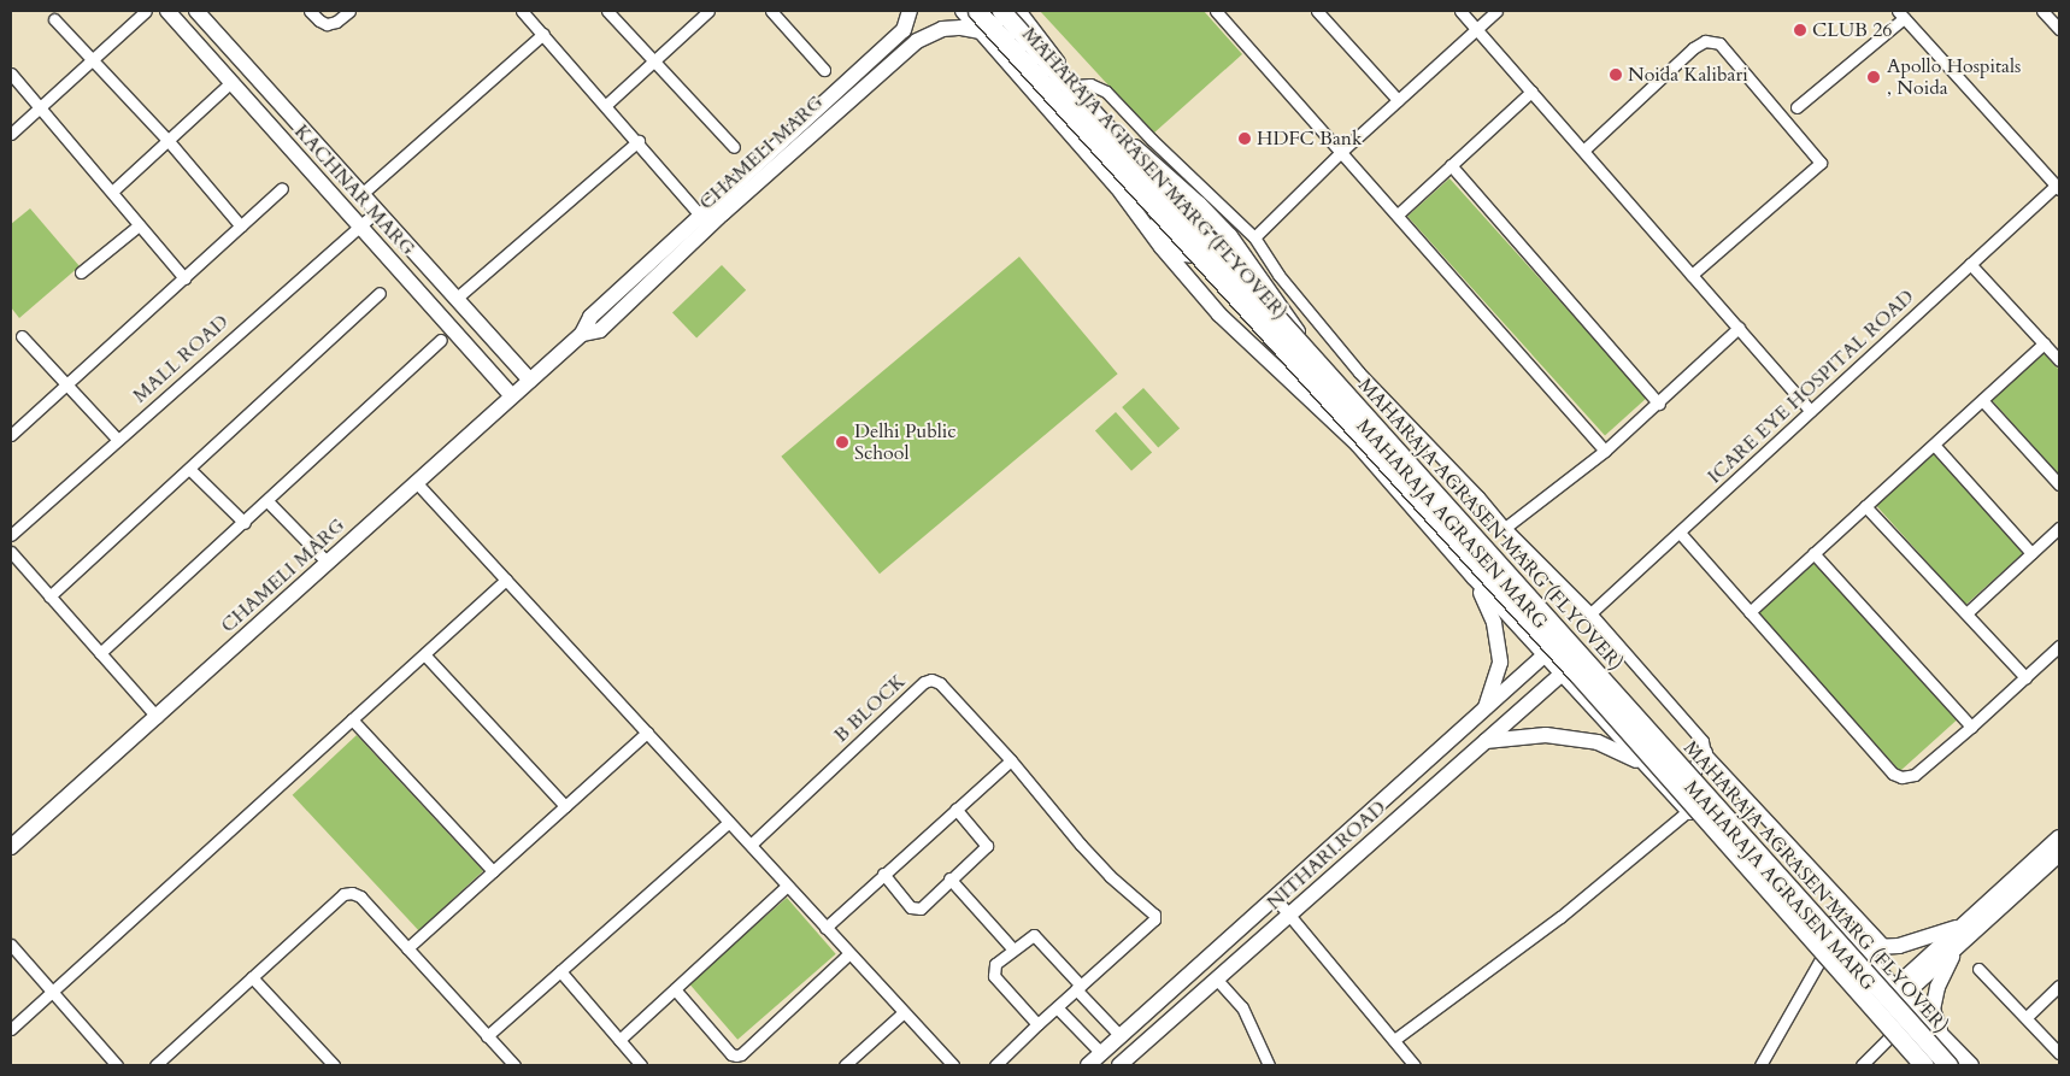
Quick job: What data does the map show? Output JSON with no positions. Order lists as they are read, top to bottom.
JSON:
{
  "streets": {
    "main road": ["MAHARAJA AGRASEN MARG (FLYOVER)"],
    "street": [
      "CHAMELI MARG",
      "KACHNAR MARG",
      "MALL ROAD",
      "ICARE EYE HOSPITAL ROAD",
      "MAHARAJA AGRASEN MARG",
      "B BLOCK",
      "NITHARI ROAD"
    ]
  },
  "crossings": [
    ["CHAMELI MARG", "KACHNAR MARG"],
    ["CHAMELI MARG", "MAHARAJA AGRASEN MARG"],
    ["MAHARAJA AGRASEN MARG (FLYOVER)", "MAHARAJA AGRASEN MARG"],
    ["KACHNAR MARG", "MALL ROAD"],
    ["MAHARAJA AGRASEN MARG", "NITHARI ROAD"]
  ],
  "places": [
    "CLUB 26",
    "Noida Kalibari",
    "Apollo Hospitals , Noida",
    "HDFC Bank",
    "Delhi Public School"
  ]
}
